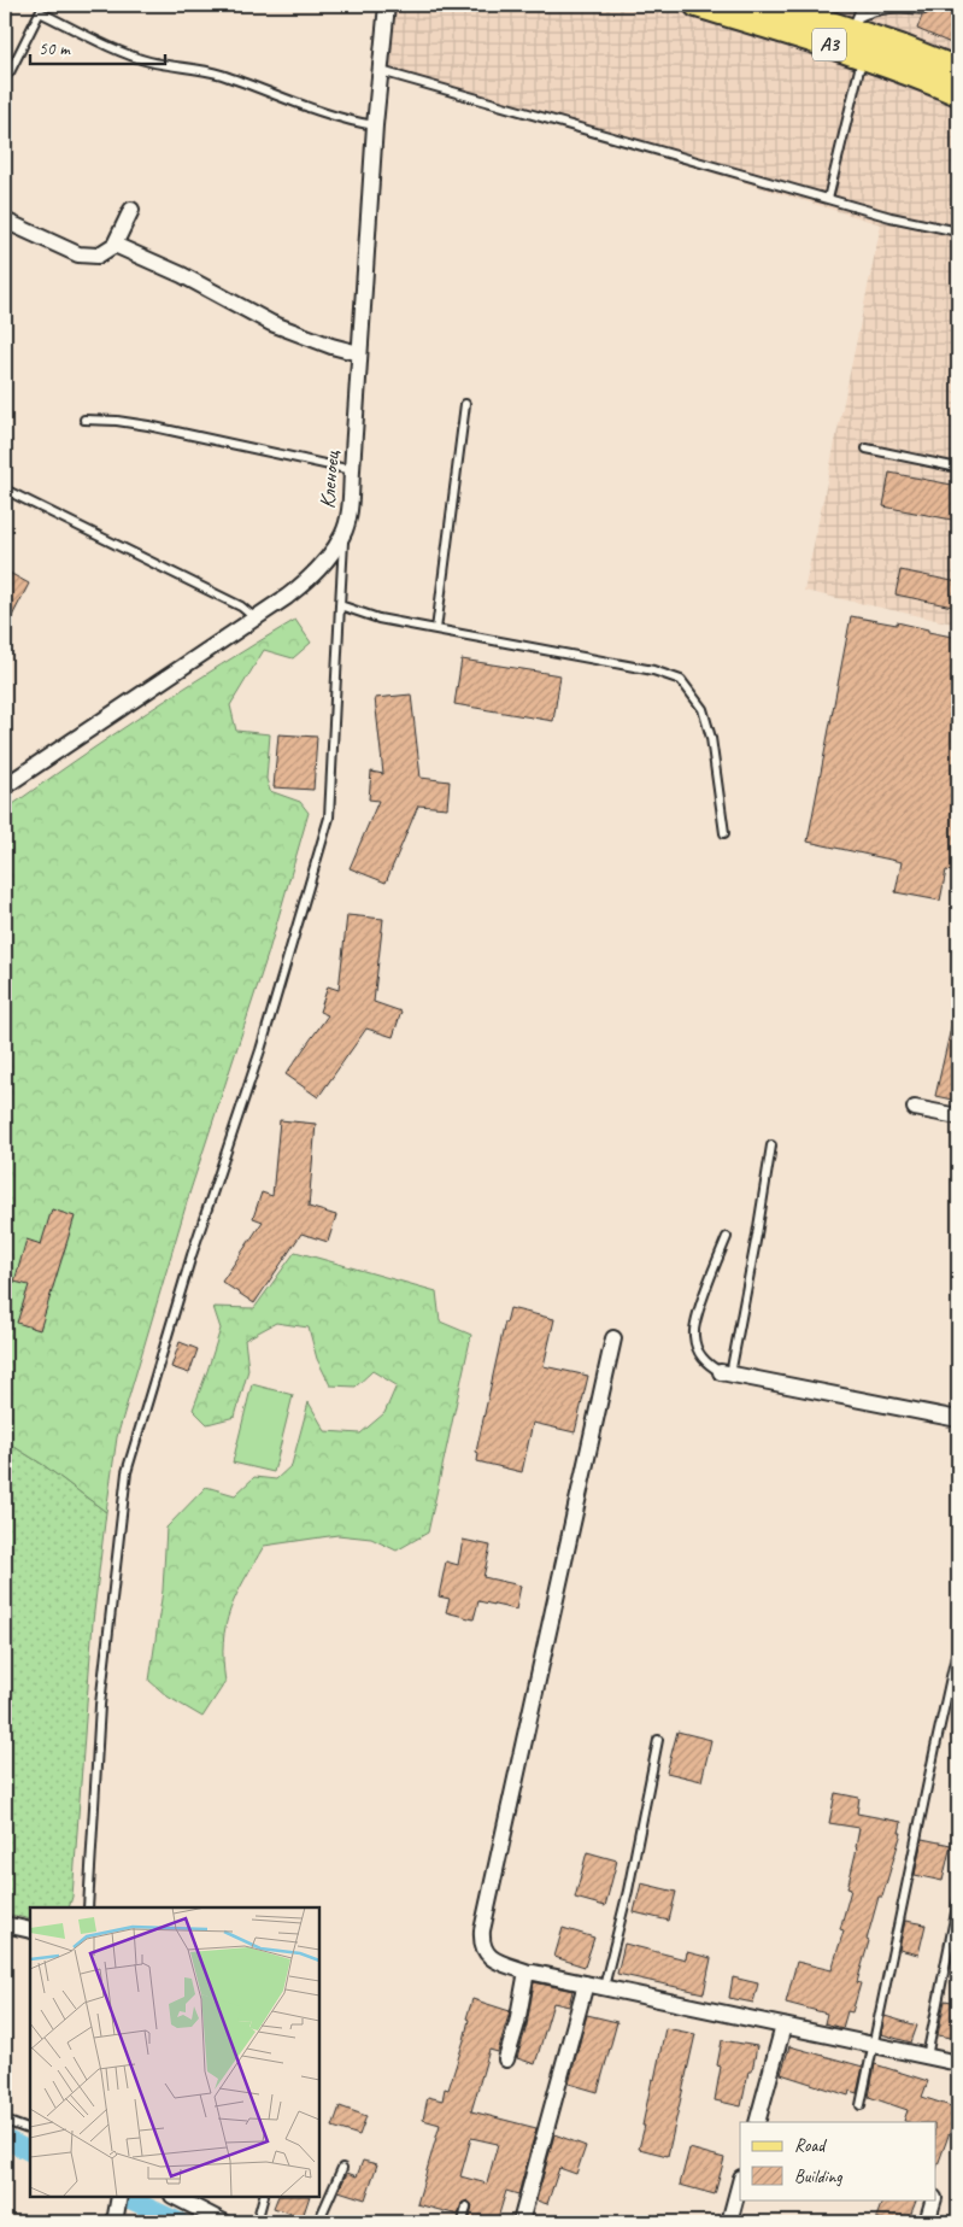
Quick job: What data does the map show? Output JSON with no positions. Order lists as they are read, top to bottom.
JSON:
{
  "streets": {
    "main road": ["A3"],
    "street": ["Кленоец"]
  },
  "legend": ["Road", "Building"],
  "scale_bar": "50 m"
}
